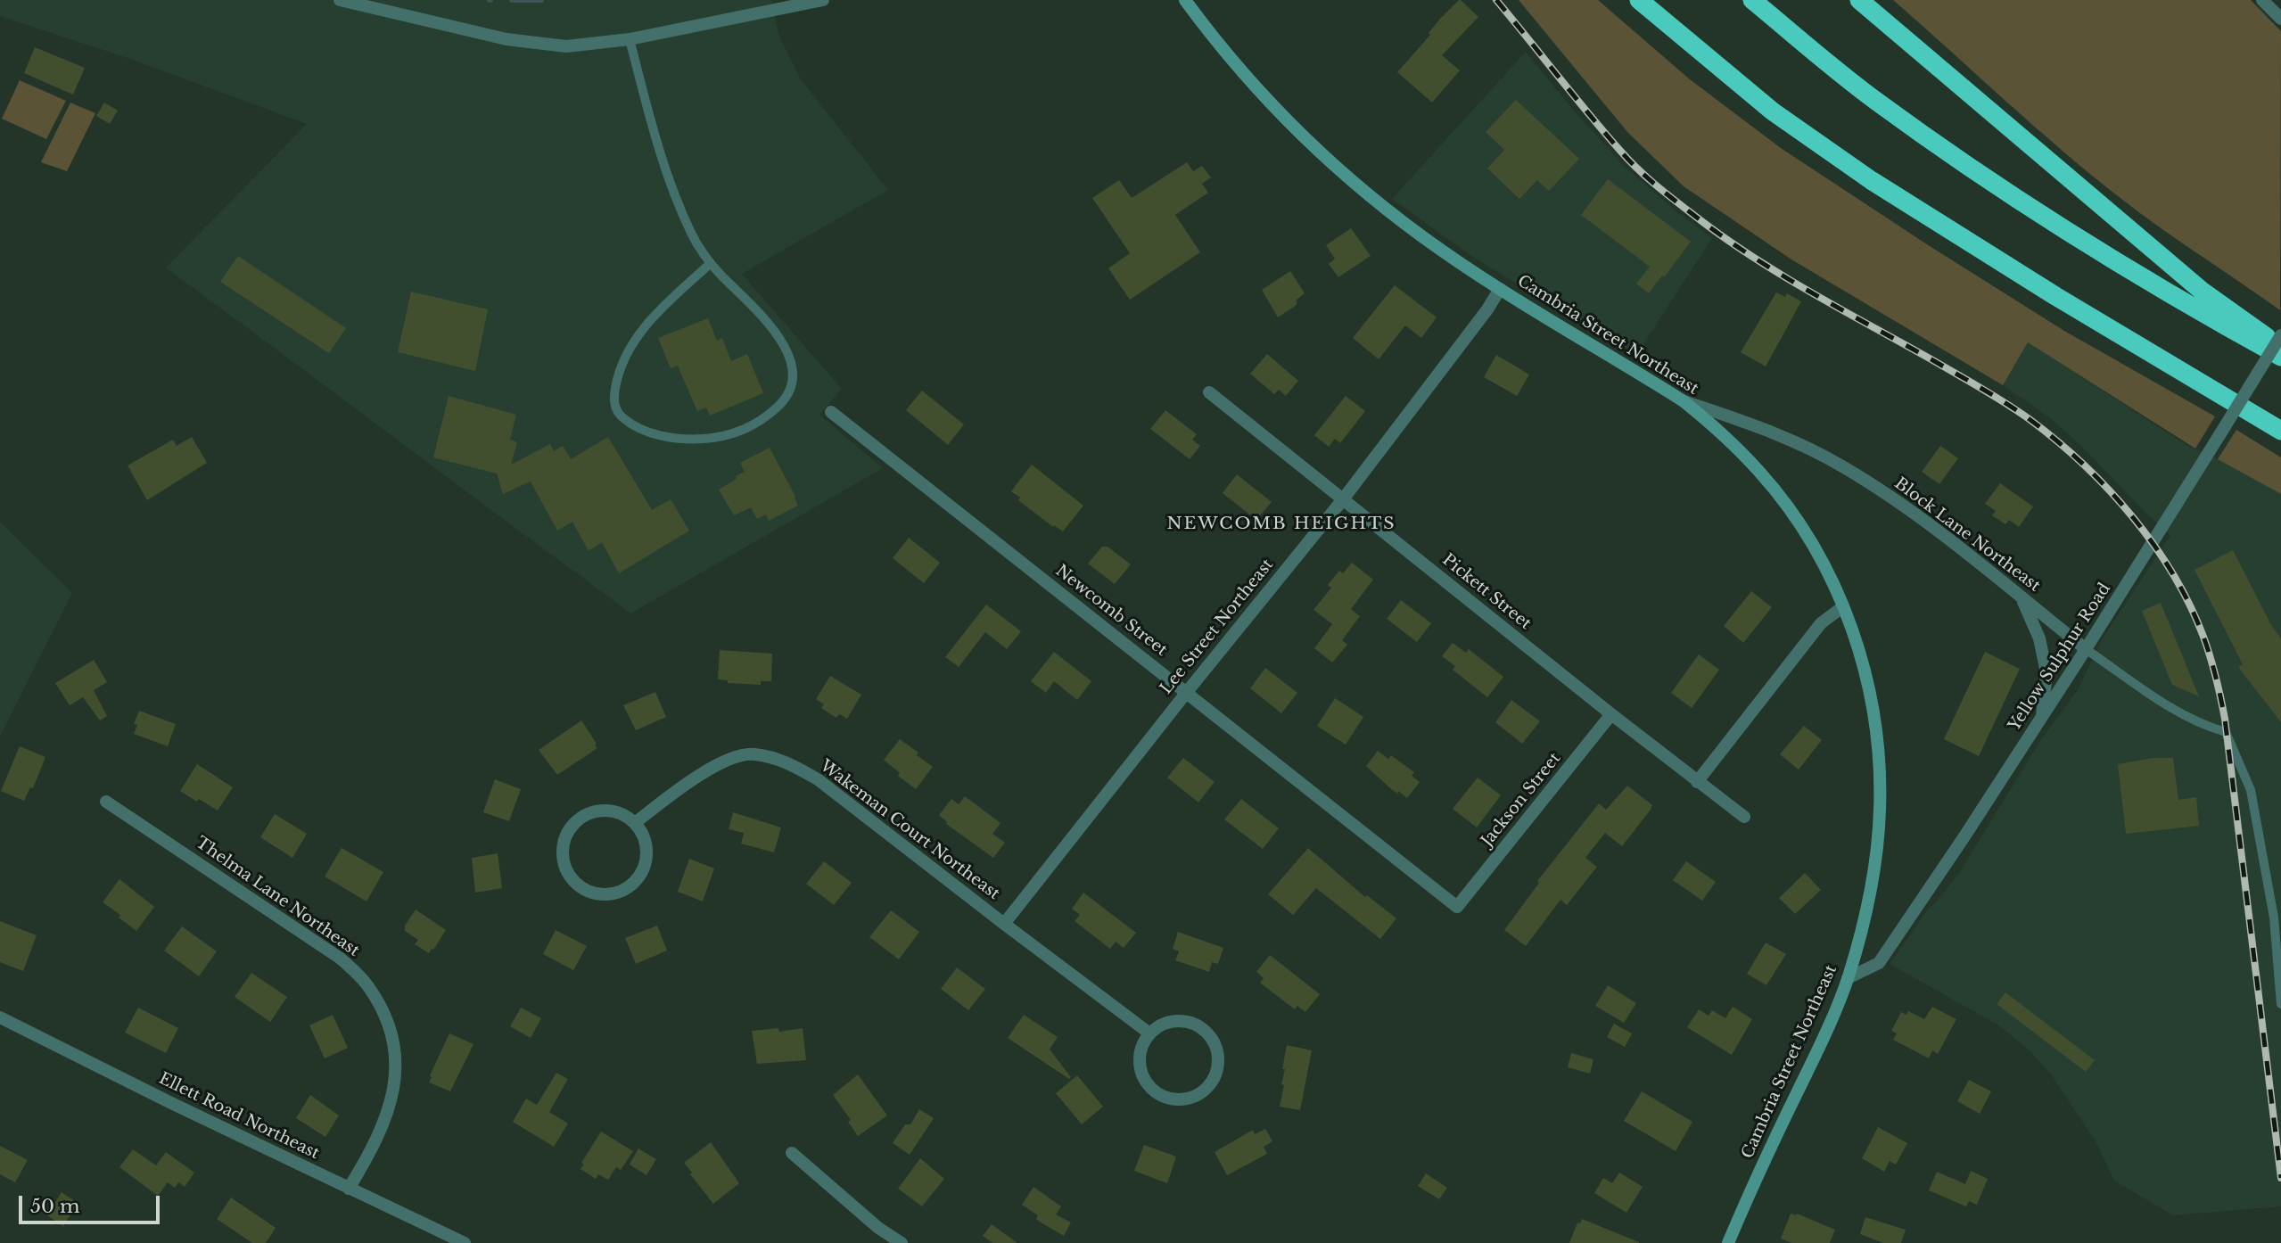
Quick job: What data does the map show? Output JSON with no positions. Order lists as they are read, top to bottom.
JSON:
{
  "streets": {
    "main road": ["Cambria Street Northeast"],
    "street": [
      "Block Lane Northeast",
      "Pickett Street",
      "Newcomb Street",
      "Lee Street Northeast",
      "Yellow Sulphur Road",
      "Jackson Street",
      "Wakeman Court Northeast",
      "Thelma Lane Northeast",
      "Ellett Road Northeast"
    ]
  },
  "crossings": [
    ["Cambria Street Northeast", "Block Lane Northeast"],
    ["Cambria Street Northeast", "Lee Street Northeast"],
    ["Cambria Street Northeast", "Yellow Sulphur Road"],
    ["Block Lane Northeast", "Yellow Sulphur Road"],
    ["Pickett Street", "Lee Street Northeast"],
    ["Pickett Street", "Jackson Street"],
    ["Newcomb Street", "Lee Street Northeast"],
    ["Newcomb Street", "Jackson Street"],
    ["Lee Street Northeast", "Wakeman Court Northeast"],
    ["Thelma Lane Northeast", "Ellett Road Northeast"]
  ],
  "districts": ["NEWCOMB HEIGHTS"],
  "scale_bar": "50 m"
}
